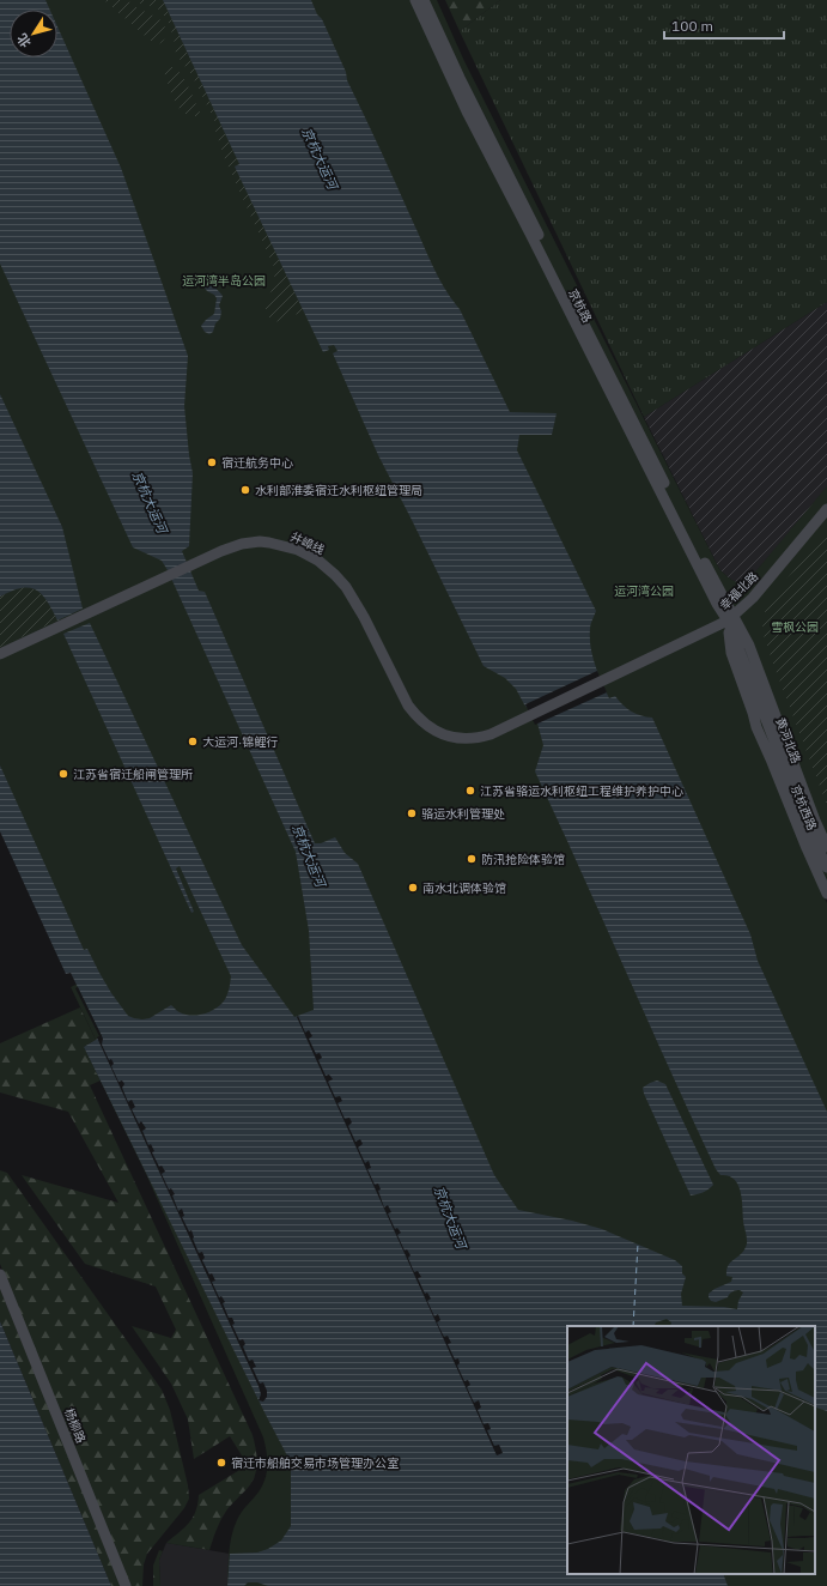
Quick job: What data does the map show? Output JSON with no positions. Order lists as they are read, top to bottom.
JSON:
{
  "streets": {
    "street": [
      "京杭路",
      "井嶂线",
      "幸福北路",
      "黄河北路",
      "京杭西路",
      "杨柳路"
    ]
  },
  "crossings": [
    ["京杭路", "幸福北路"],
    ["京杭路", "黄河北路"],
    ["京杭路", "京杭西路"],
    ["井嶂线", "幸福北路"],
    ["幸福北路", "黄河北路"],
    ["幸福北路", "京杭西路"],
    ["黄河北路", "京杭西路"]
  ],
  "water": ["京杭大运河"],
  "parks": ["运河湾半岛公园", "运河湾公园", "雪枫公园"],
  "places": [
    "宿迁航务中心",
    "水利部淮委宿迁水利枢纽管理局",
    "大运河·锦鲤行",
    "江苏省宿迁船闸管理所",
    "江苏省骆运水利枢纽工程维护养护中心",
    "骆运水利管理处",
    "防汛抢险体验馆",
    "南水北调体验馆",
    "宿迁市船舶交易市场管理办公室"
  ],
  "scale_bar": "100 m",
  "north": "bottom left"
}
